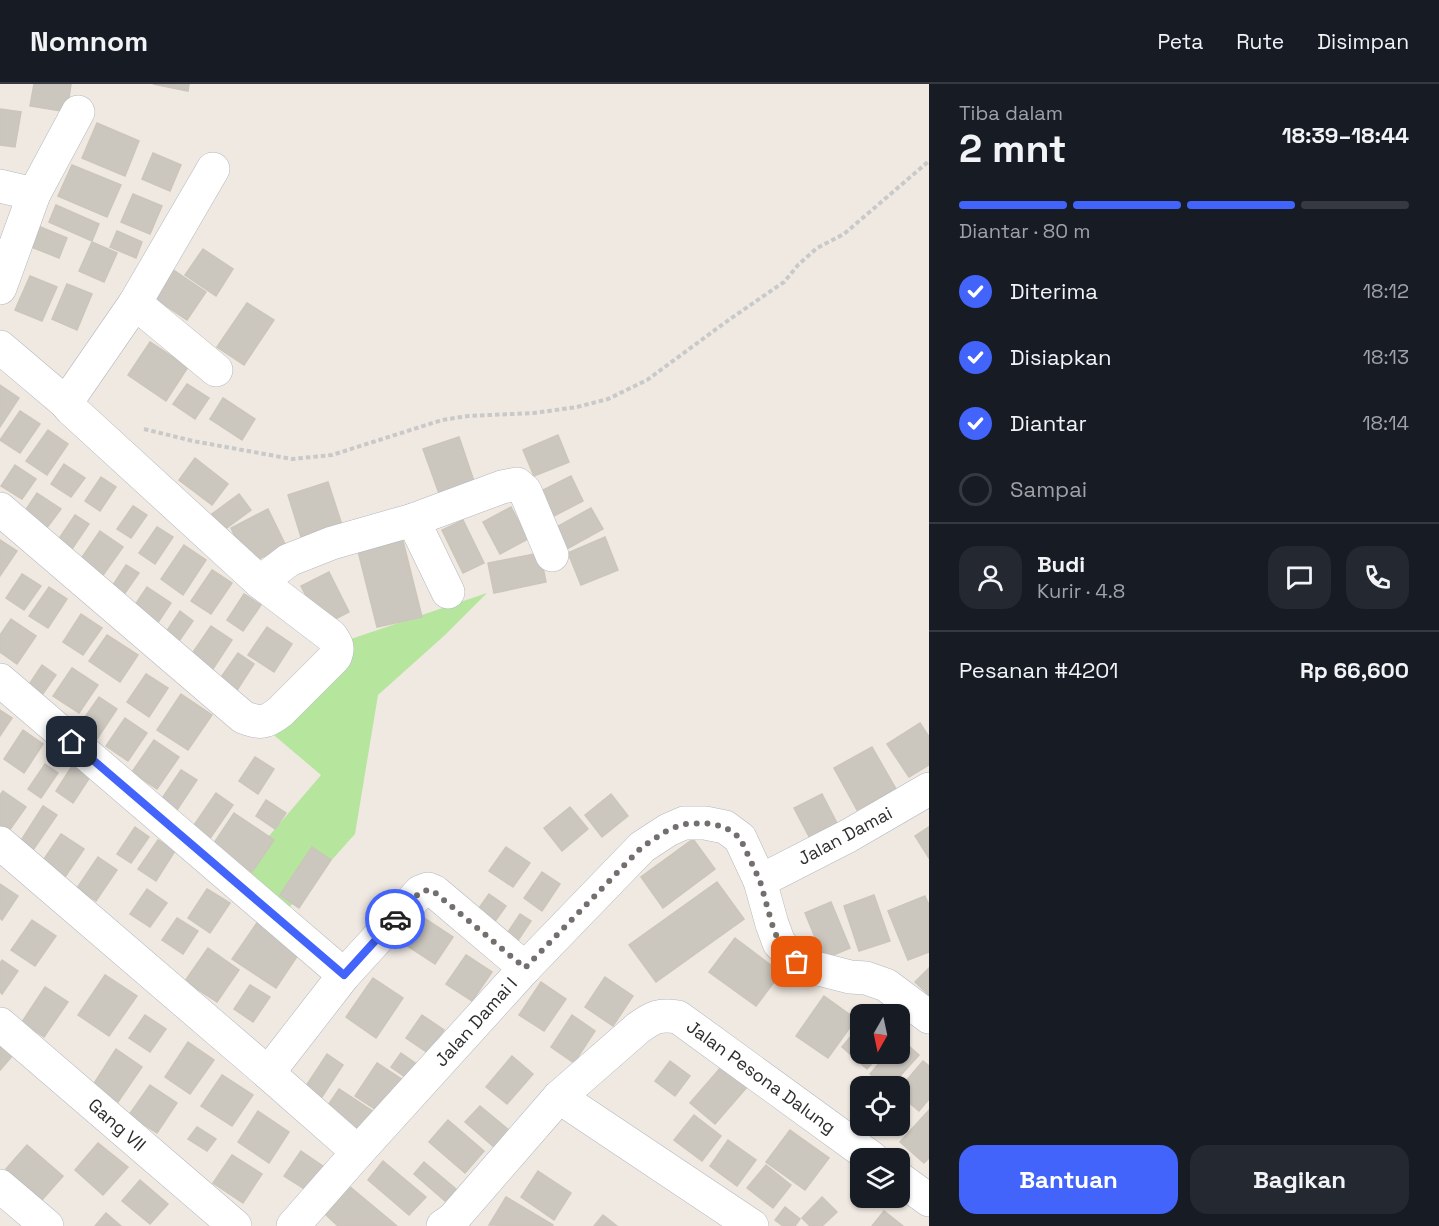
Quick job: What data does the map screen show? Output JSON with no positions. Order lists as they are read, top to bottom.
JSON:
{
  "streets": {
    "street": [
      "Jalan Damai",
      "Jalan Damai I",
      "Jalan Pesona Dalung",
      "Gang VII"
    ]
  },
  "crossings": [
    ["Jalan Damai", "Jalan Damai I"]
  ],
  "north": "bottom",
  "page": {
    "header": "Nomnom",
    "nav": ["Peta", "Rute", "Disimpan"],
    "heading": ["2 mnt", "Tiba dalam", "18:39–18:44"],
    "panel": [
      "Budi",
      "Kurir · 4.8",
      "Pesanan #4201",
      "Rp 66,600"
    ],
    "bar": "Diantar · 80 m",
    "list": [
      ["Diterima", "18:12"],
      ["Disiapkan", "18:13"],
      ["Diantar", "18:14"],
      "Sampai"
    ],
    "buttons": ["Bantuan", "Bagikan"]
  }
}
